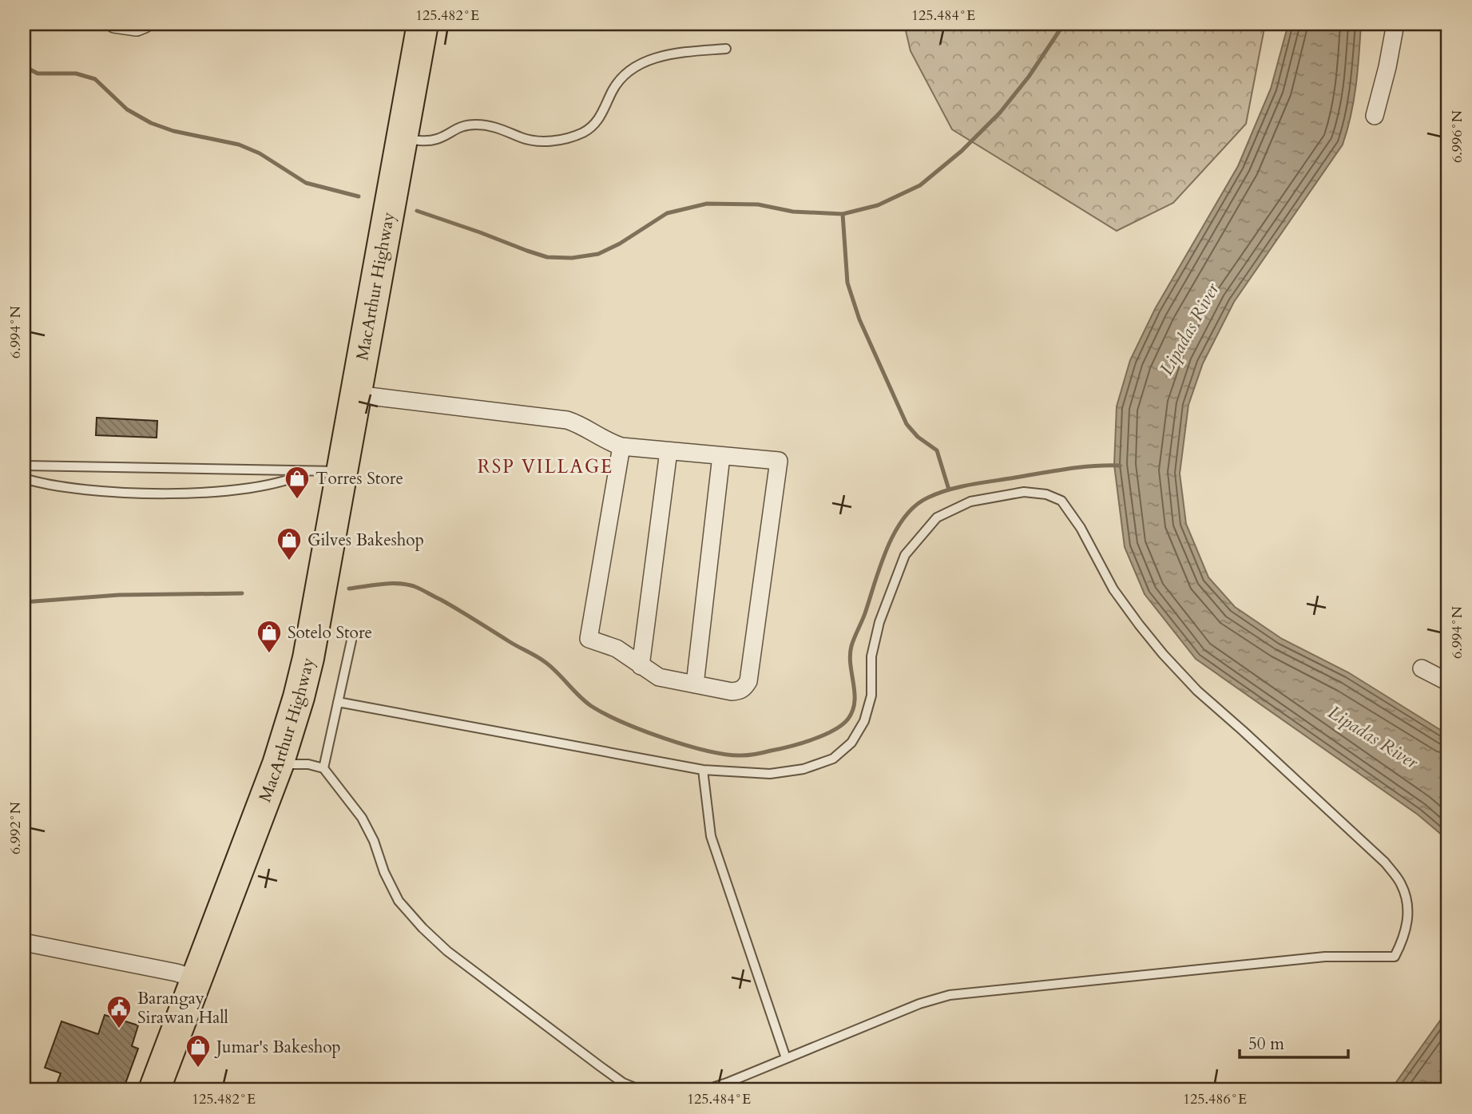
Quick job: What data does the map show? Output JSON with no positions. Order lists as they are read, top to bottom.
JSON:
{
  "streets": {
    "highway": ["MacArthur Highway"]
  },
  "districts": ["RSP VILLAGE"],
  "water": ["Lipadas River"],
  "places": {
    "shop": [
      "Torres Store",
      "Gilves Bakeshop",
      "Sotelo Store",
      "Jumar's Bakeshop"
    ],
    "public building": ["Barangay Sirawan Hall"]
  },
  "scale_bar": "50 m",
  "coordinates": [
    "125.482°E",
    "125.484°E",
    "6.996°N",
    "6.994°N",
    "6.992°N",
    "125.486°E"
  ]
}
